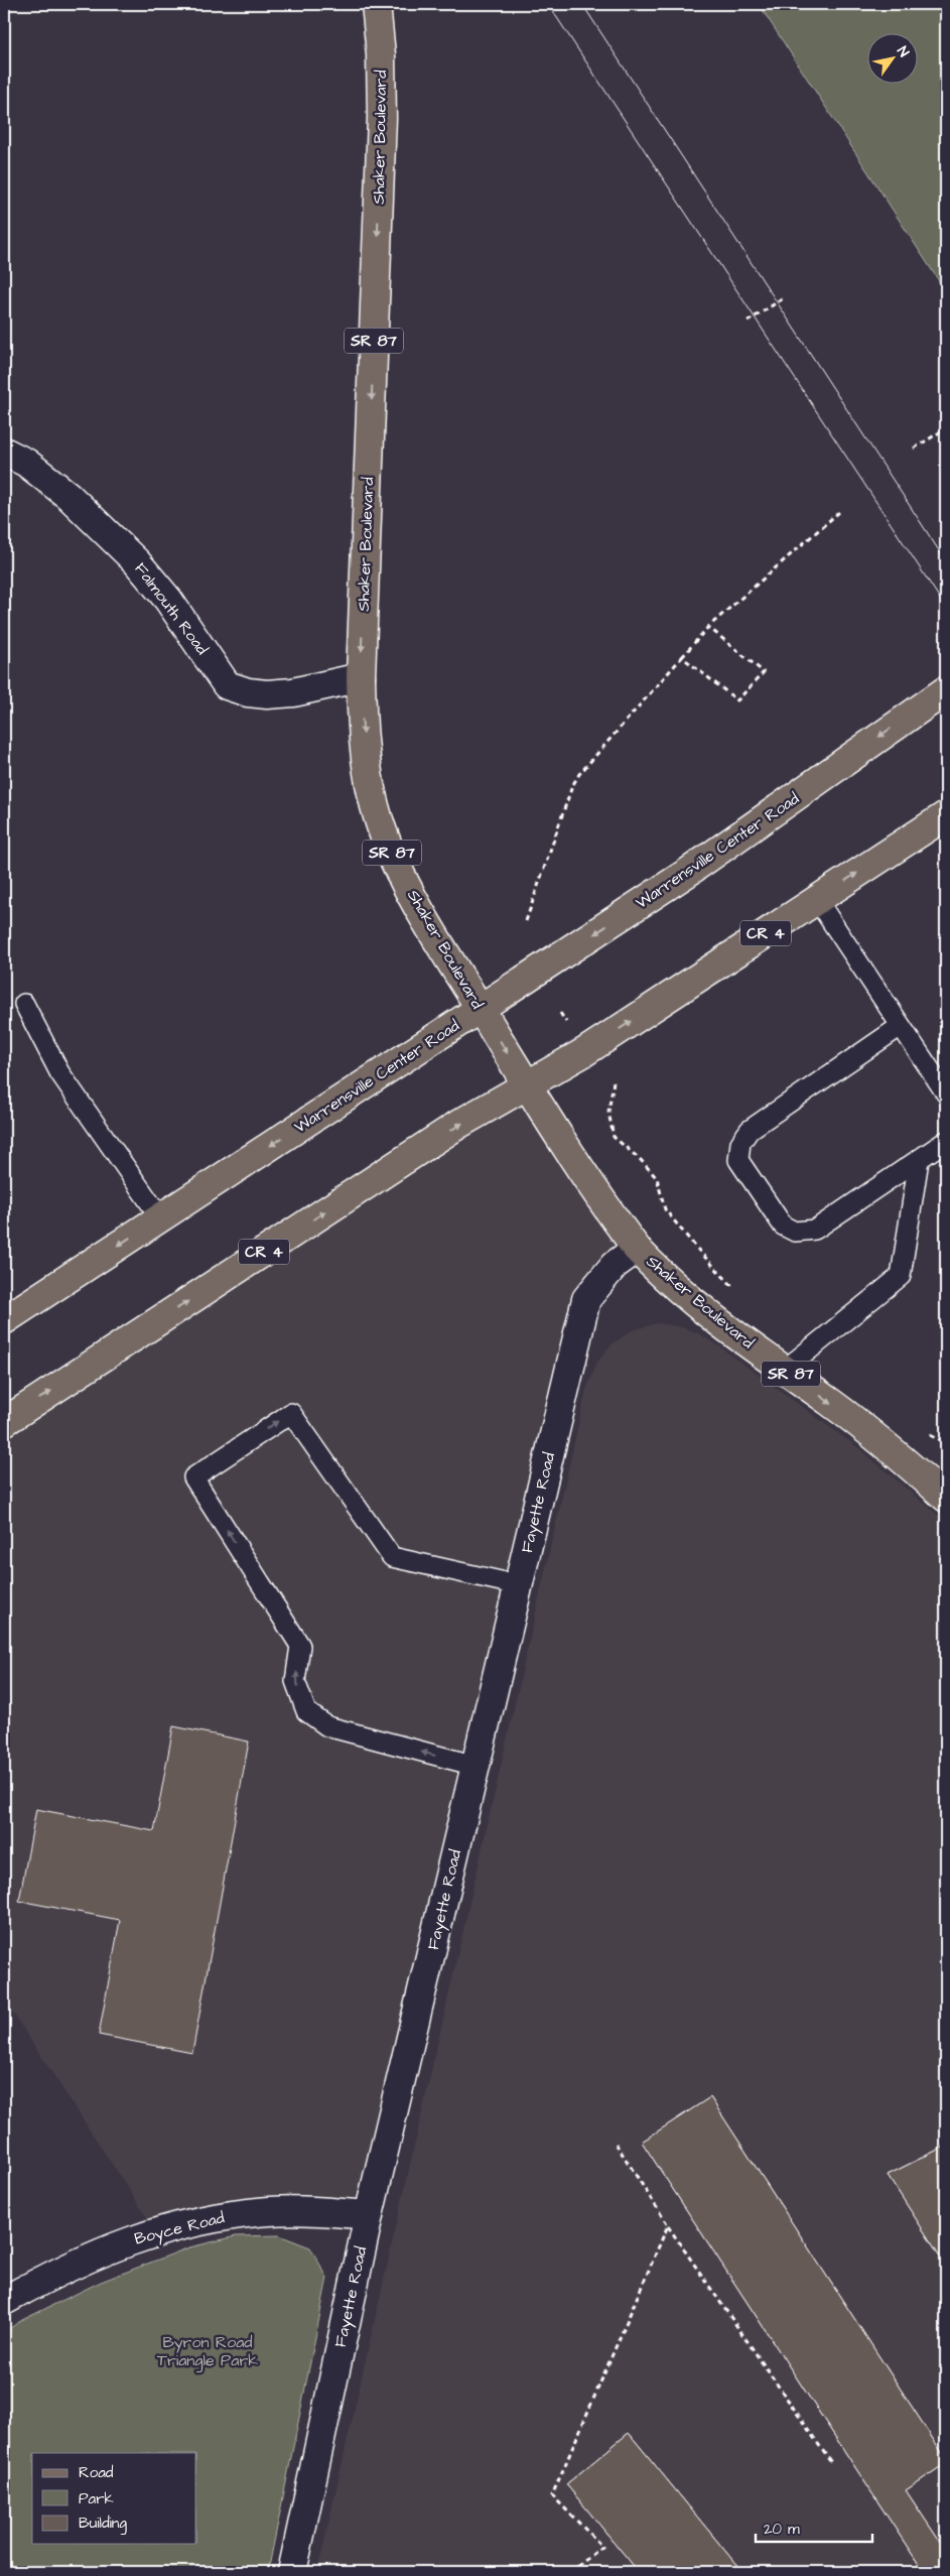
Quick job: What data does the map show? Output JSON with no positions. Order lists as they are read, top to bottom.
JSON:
{
  "streets": {
    "main road": [
      "Shaker Boulevard",
      "SR 87",
      "Warrensville Center Road",
      "CR 4"
    ],
    "street": ["Falmouth Road", "Fayette Road", "Boyce Road"]
  },
  "crossings": [
    ["Shaker Boulevard", "Falmouth Road"],
    ["Shaker Boulevard", "Warrensville Center Road"],
    ["Shaker Boulevard", "CR 4"],
    ["Shaker Boulevard", "Fayette Road"],
    ["Fayette Road", "Boyce Road"]
  ],
  "one_way": ["Shaker Boulevard"],
  "parks": ["Byron Road Triangle Park"],
  "legend": ["Road", "Park", "Building"],
  "scale_bar": "20 m",
  "north": "top right"
}
